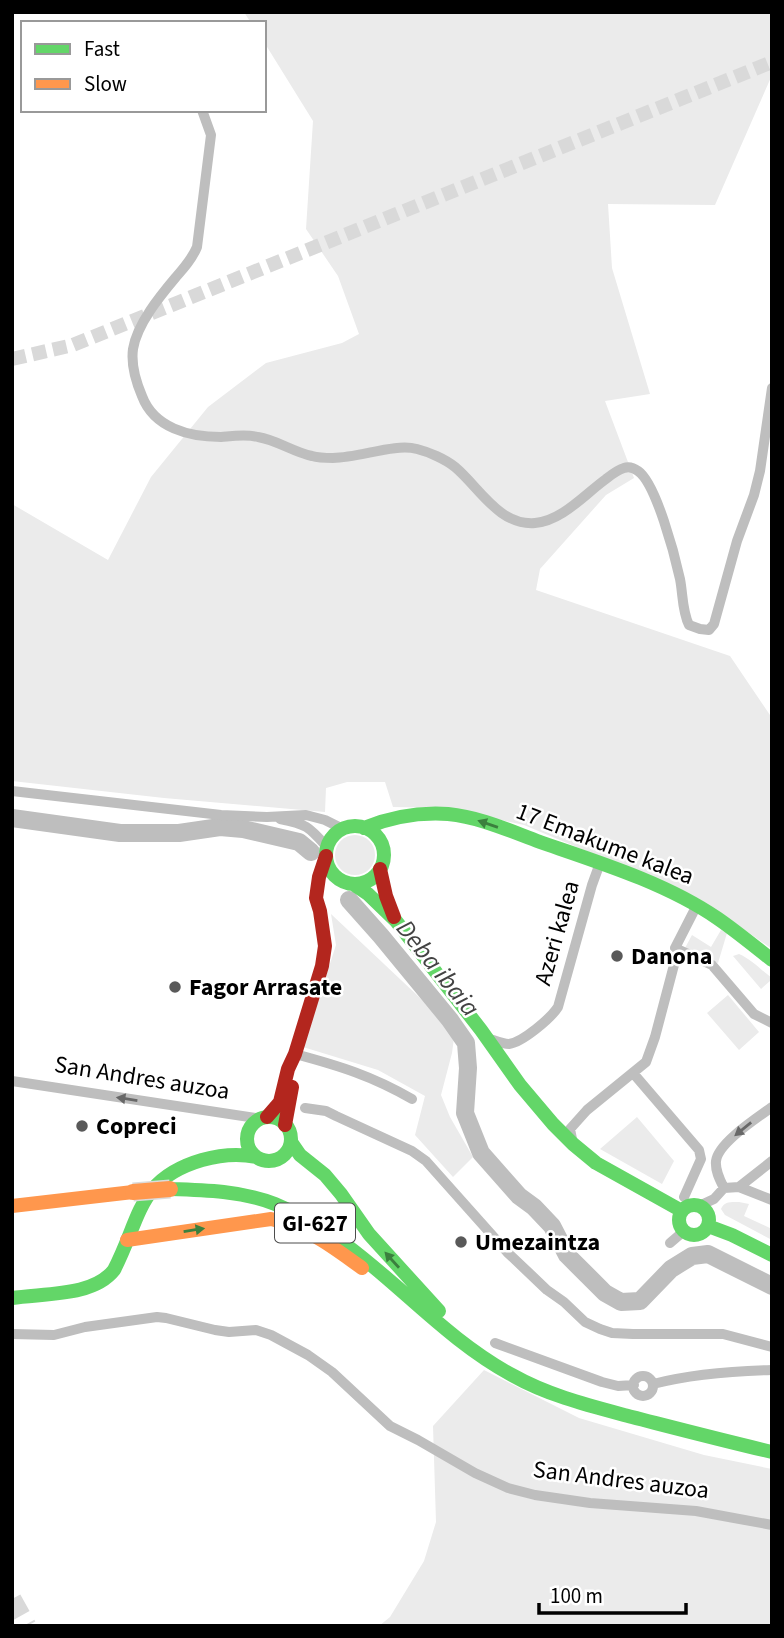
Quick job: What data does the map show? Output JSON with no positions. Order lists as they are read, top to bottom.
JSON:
{
  "streets": {
    "street": [
      "17 Emakume kalea",
      "Azeri kalea",
      "San Andres auzoa",
      "GI-627"
    ]
  },
  "crossings": [
    ["17 Emakume kalea", "Azeri kalea"]
  ],
  "one_way": ["17 Emakume kalea"],
  "water": ["Deba ibaia"],
  "places": [
    "Danona",
    "Fagor Arrasate",
    "Copreci",
    "Umezaintza"
  ],
  "legend": ["Fast", "Slow"],
  "scale_bar": "100 m"
}
